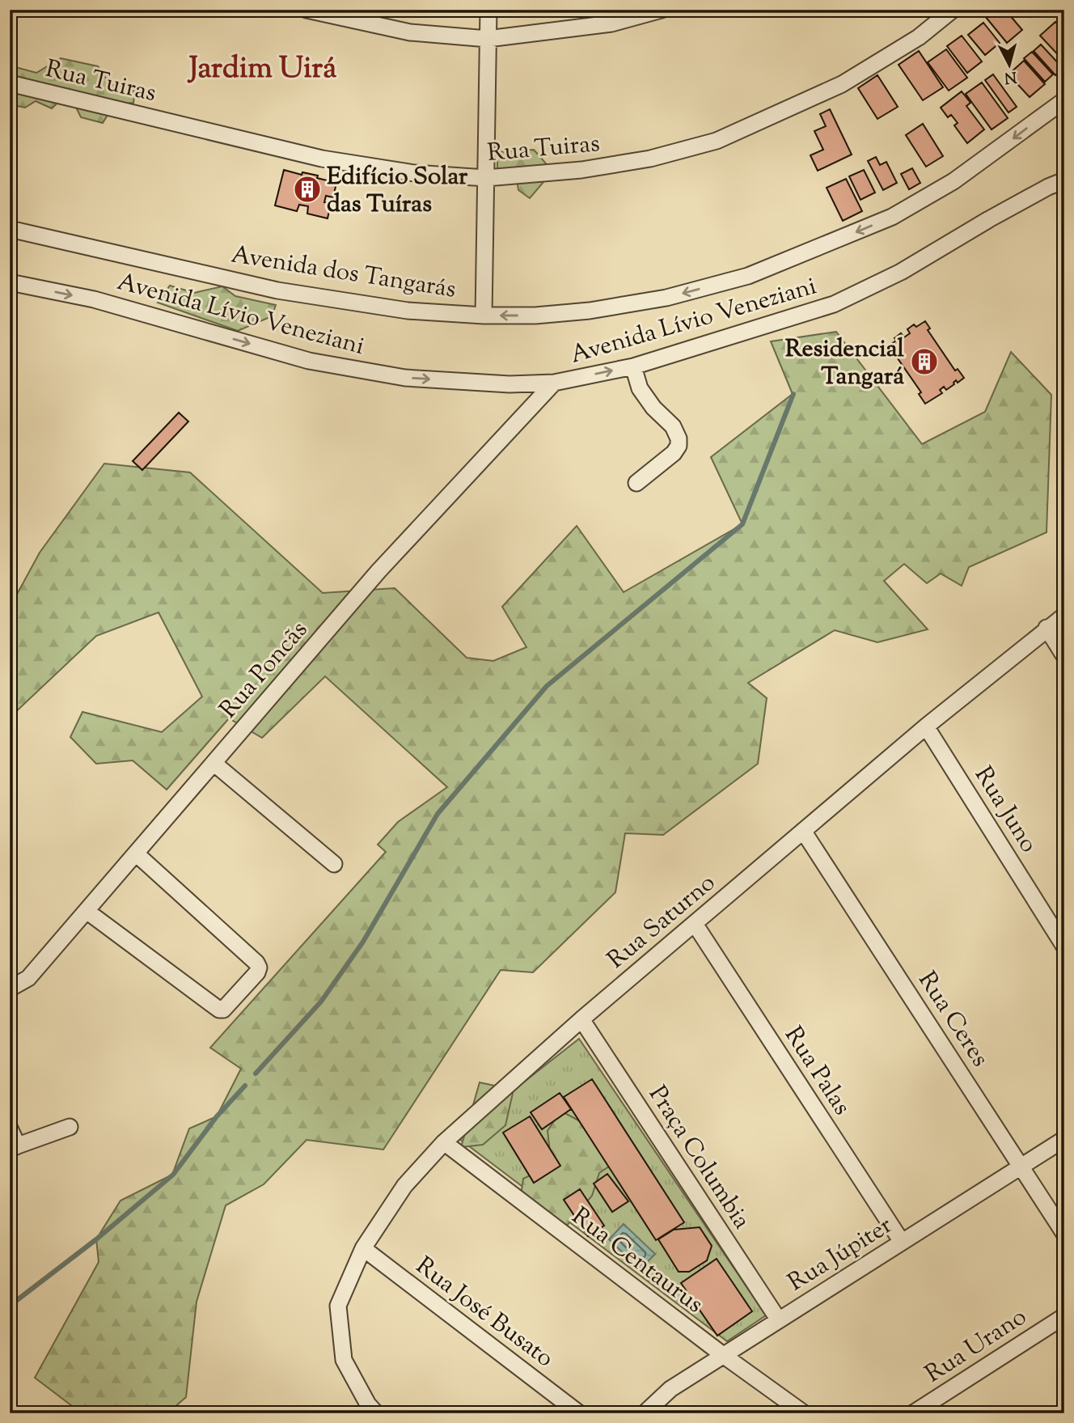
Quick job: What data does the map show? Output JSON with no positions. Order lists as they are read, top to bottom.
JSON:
{
  "streets": {
    "street": [
      "Rua Tuiras",
      "Avenida dos Tangarás",
      "Avenida Lívio Veneziani",
      "Rua Poncãs",
      "Rua Juno",
      "Rua Saturno",
      "Rua Ceres",
      "Rua Palas",
      "Praça Columbia",
      "Rua Júpiter",
      "Rua Centaurus",
      "Rua José Busato",
      "Rua Urano"
    ]
  },
  "crossings": [
    ["Avenida Lívio Veneziani", "Rua Poncãs"],
    ["Rua Juno", "Rua Saturno"],
    ["Rua Saturno", "Rua Ceres"],
    ["Rua Saturno", "Rua Palas"],
    ["Rua Saturno", "Praça Columbia"],
    ["Rua Saturno", "Rua Centaurus"],
    ["Rua Saturno", "Rua José Busato"],
    ["Rua Ceres", "Rua Júpiter"],
    ["Rua Palas", "Rua Júpiter"],
    ["Praça Columbia", "Rua Júpiter"],
    ["Rua Júpiter", "Rua Centaurus"]
  ],
  "one_way": ["Avenida dos Tangarás", "Avenida Lívio Veneziani"],
  "districts": ["Jardim Uirá"],
  "places": {
    "building": ["Edifício Solar das Tuíras", "Residencial Tangará"]
  },
  "north": "bottom"
}
